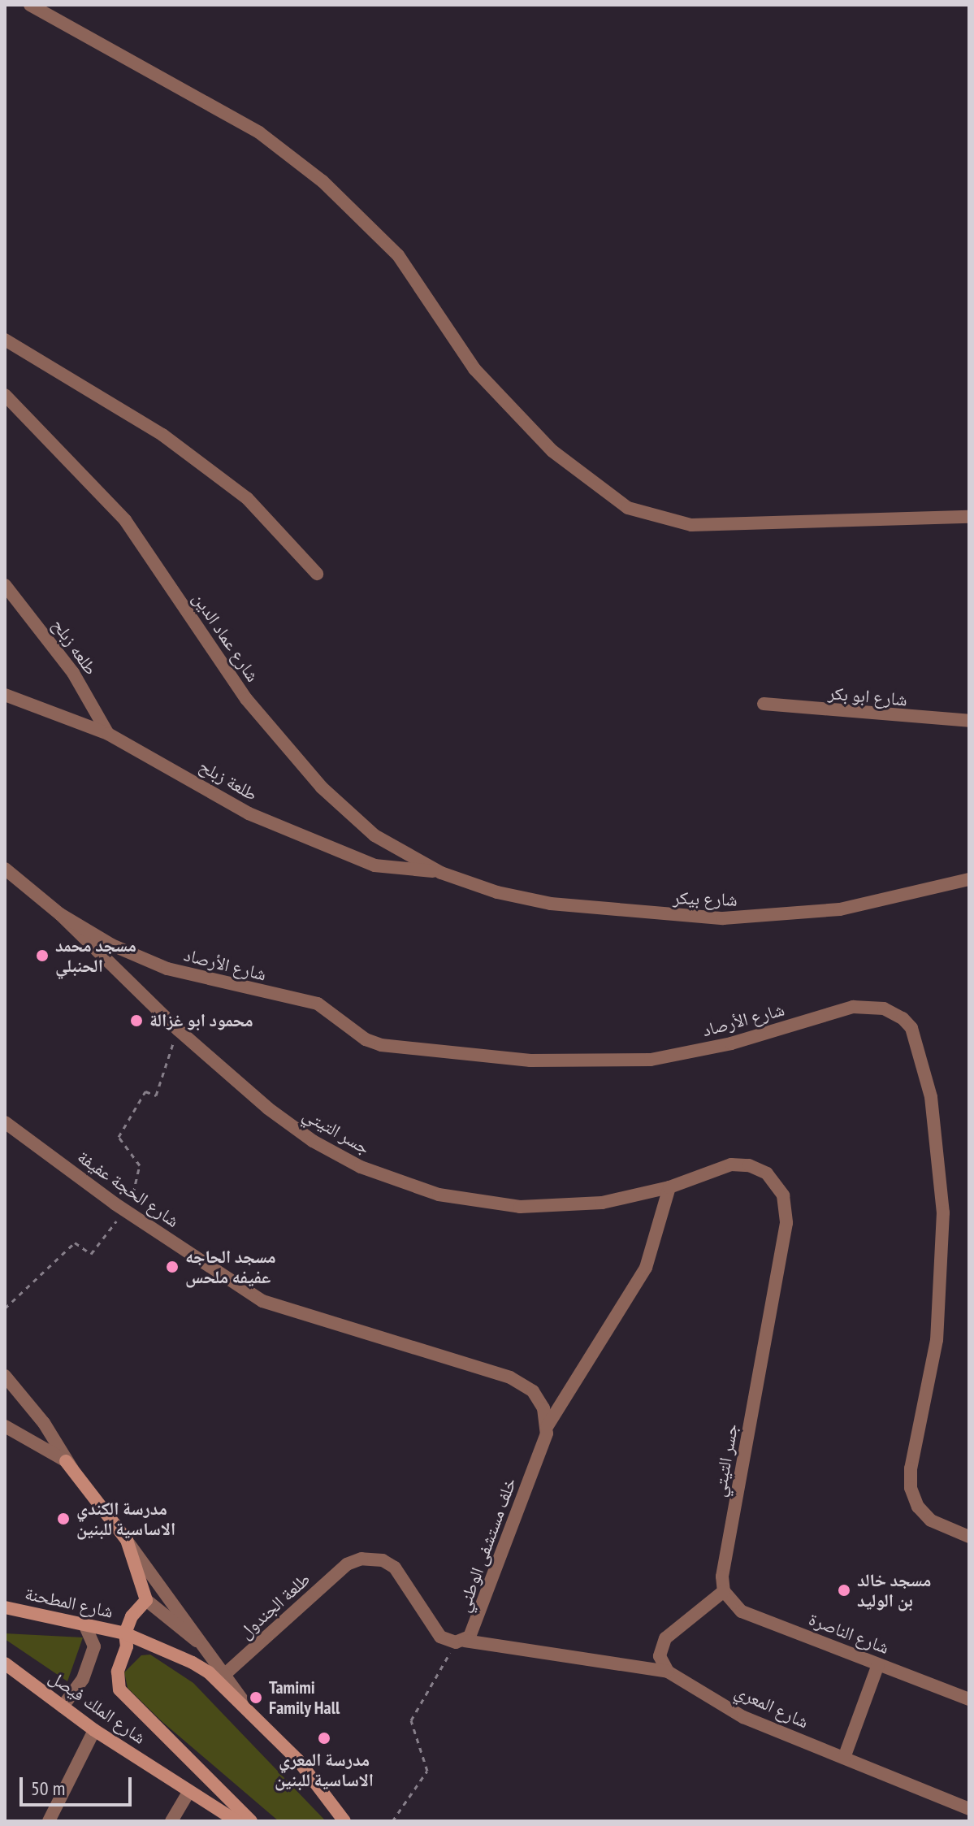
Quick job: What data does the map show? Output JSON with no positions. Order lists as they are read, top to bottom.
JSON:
{
  "streets": {
    "main road": ["شارع المطحنة", "شارع الملك فيصل"],
    "street": [
      "شارع عماد الدين",
      "طلعه زبلح",
      "شارع ابو بكر",
      "طلعة زبلح",
      "شارع بيكر",
      "شارع الأرصاد",
      "جسر التيتي",
      "شارع الحجة عفيفة",
      "خلف مستشفى الوطني",
      "طلعة الجندول",
      "شارع الناصرة",
      "شارع المعري"
    ]
  },
  "crossings": [
    ["شارع عماد الدين", "طلعة زبلح"],
    ["شارع عماد الدين", "شارع بيكر"],
    ["طلعه زبلح", "طلعة زبلح"],
    ["طلعة زبلح", "شارع بيكر"],
    ["شارع الأرصاد", "جسر التيتي"],
    ["جسر التيتي", "خلف مستشفى الوطني"],
    ["جسر التيتي", "شارع الناصرة"],
    ["شارع الحجة عفيفة", "خلف مستشفى الوطني"],
    ["خلف مستشفى الوطني", "طلعة الجندول"]
  ],
  "places": [
    "مسجد محمد الحنبلي",
    "محمود ابو غزالة",
    "مسجد الحاجه عفيفه ملحس",
    "مدرسة الكندي الاساسية للبنين",
    "مسجد خالد بن الوليد",
    "Tamimi Family Hall",
    "مدرسة المعري الاساسية للبنين"
  ],
  "scale_bar": "50 m"
}
